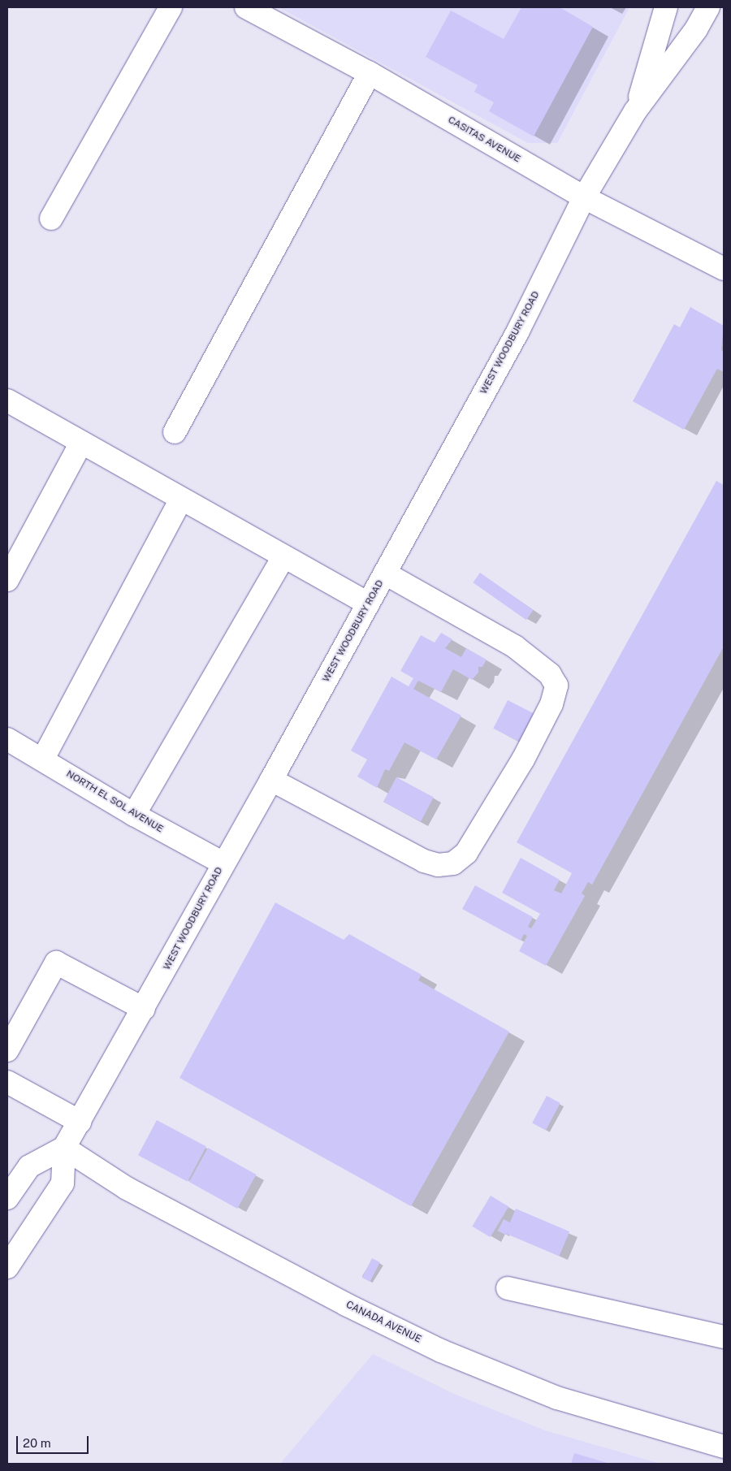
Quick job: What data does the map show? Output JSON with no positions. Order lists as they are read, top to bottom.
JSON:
{
  "streets": {
    "main road": [
      "CASITAS AVENUE",
      "WEST WOODBURY ROAD",
      "NORTH EL SOL AVENUE",
      "CANADA AVENUE"
    ]
  },
  "crossings": [
    ["CASITAS AVENUE", "WEST WOODBURY ROAD"],
    ["WEST WOODBURY ROAD", "NORTH EL SOL AVENUE"],
    ["WEST WOODBURY ROAD", "CANADA AVENUE"]
  ],
  "scale_bar": "20 m"
}
